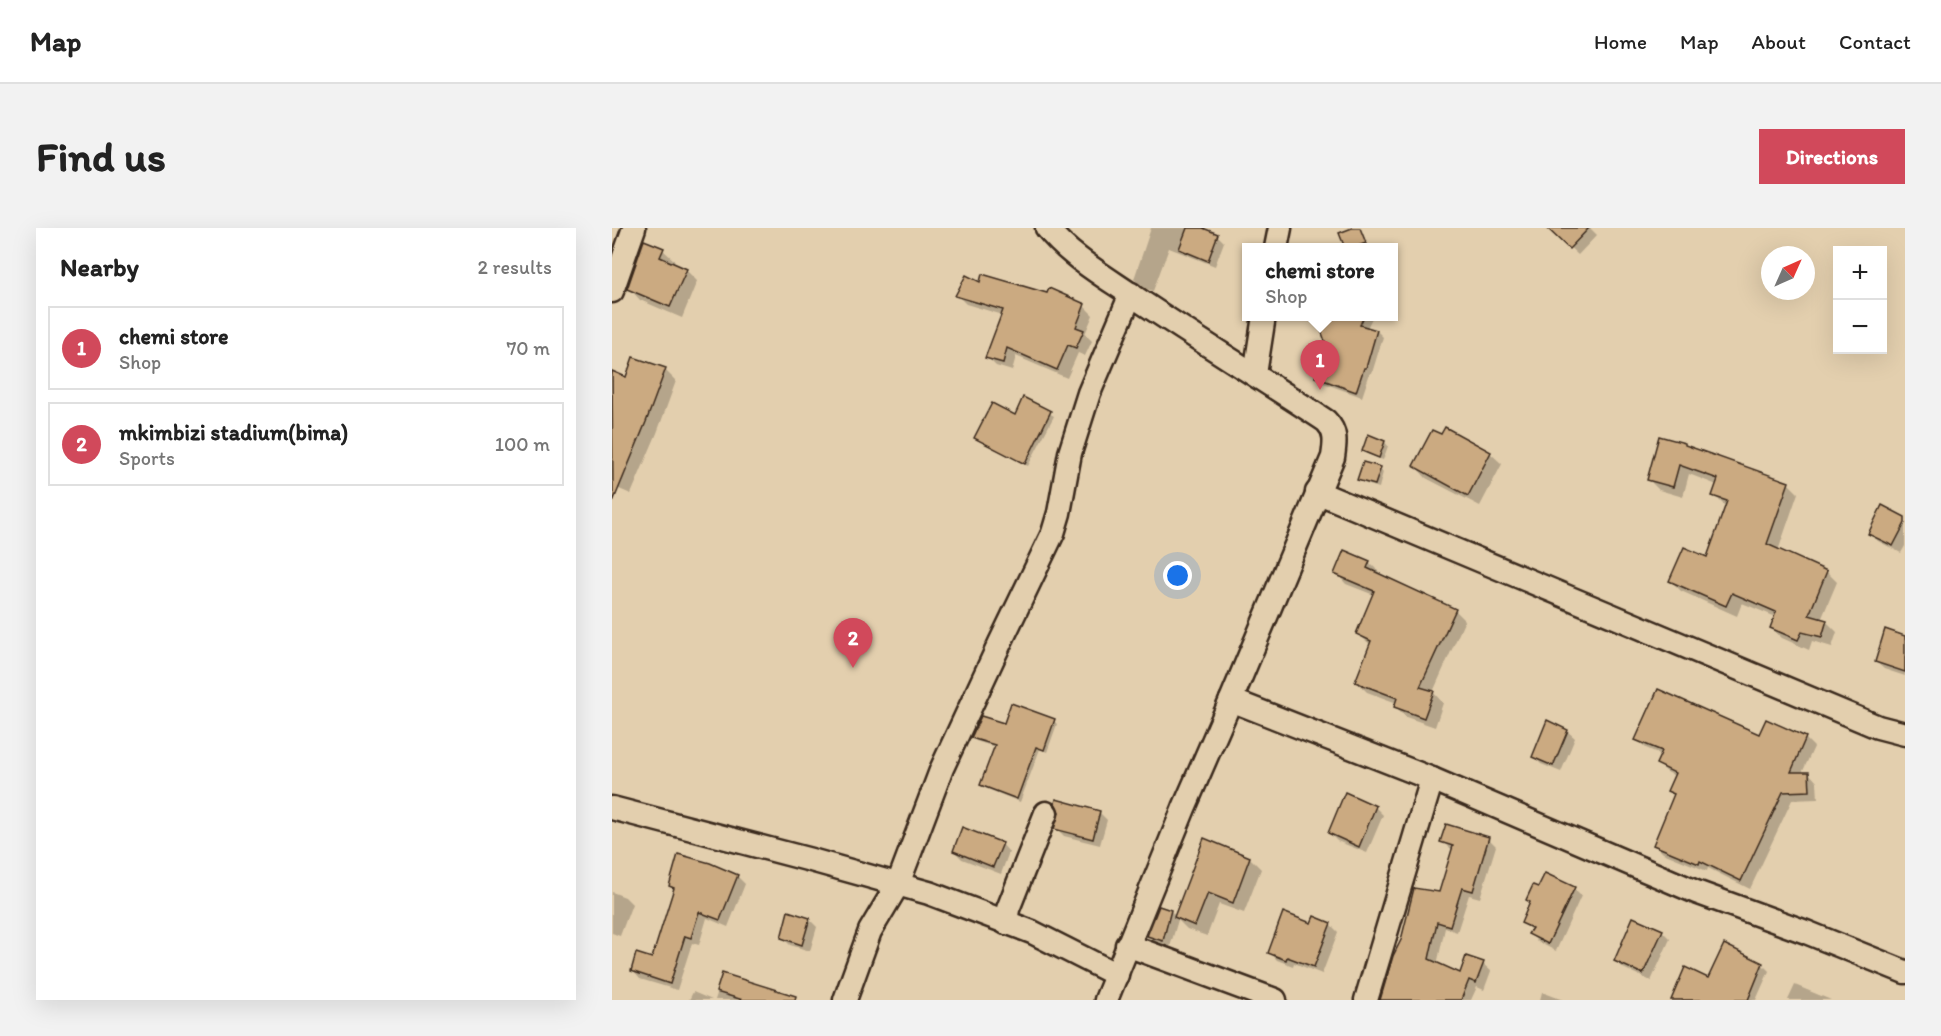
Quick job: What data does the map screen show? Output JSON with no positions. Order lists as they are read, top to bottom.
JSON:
{
  "north": "top right",
  "page": {
    "header": "Map",
    "nav": [
      "Home",
      "Map",
      "About",
      "Contact"
    ],
    "buttons": "Directions",
    "title": "Find us",
    "heading": ["Nearby", "2 results"],
    "popup": ["chemi store", "Shop"],
    "map_buttons": ["+", "−"],
    "list": [
      {
        "mark": "1",
        "name": "chemi store",
        "note": "Shop",
        "value": "70 m"
      },
      {
        "mark": "2",
        "name": "mkimbizi stadium(bima)",
        "note": "Sports",
        "value": "100 m"
      }
    ],
    "pins": ["1", "2"]
  }
}
